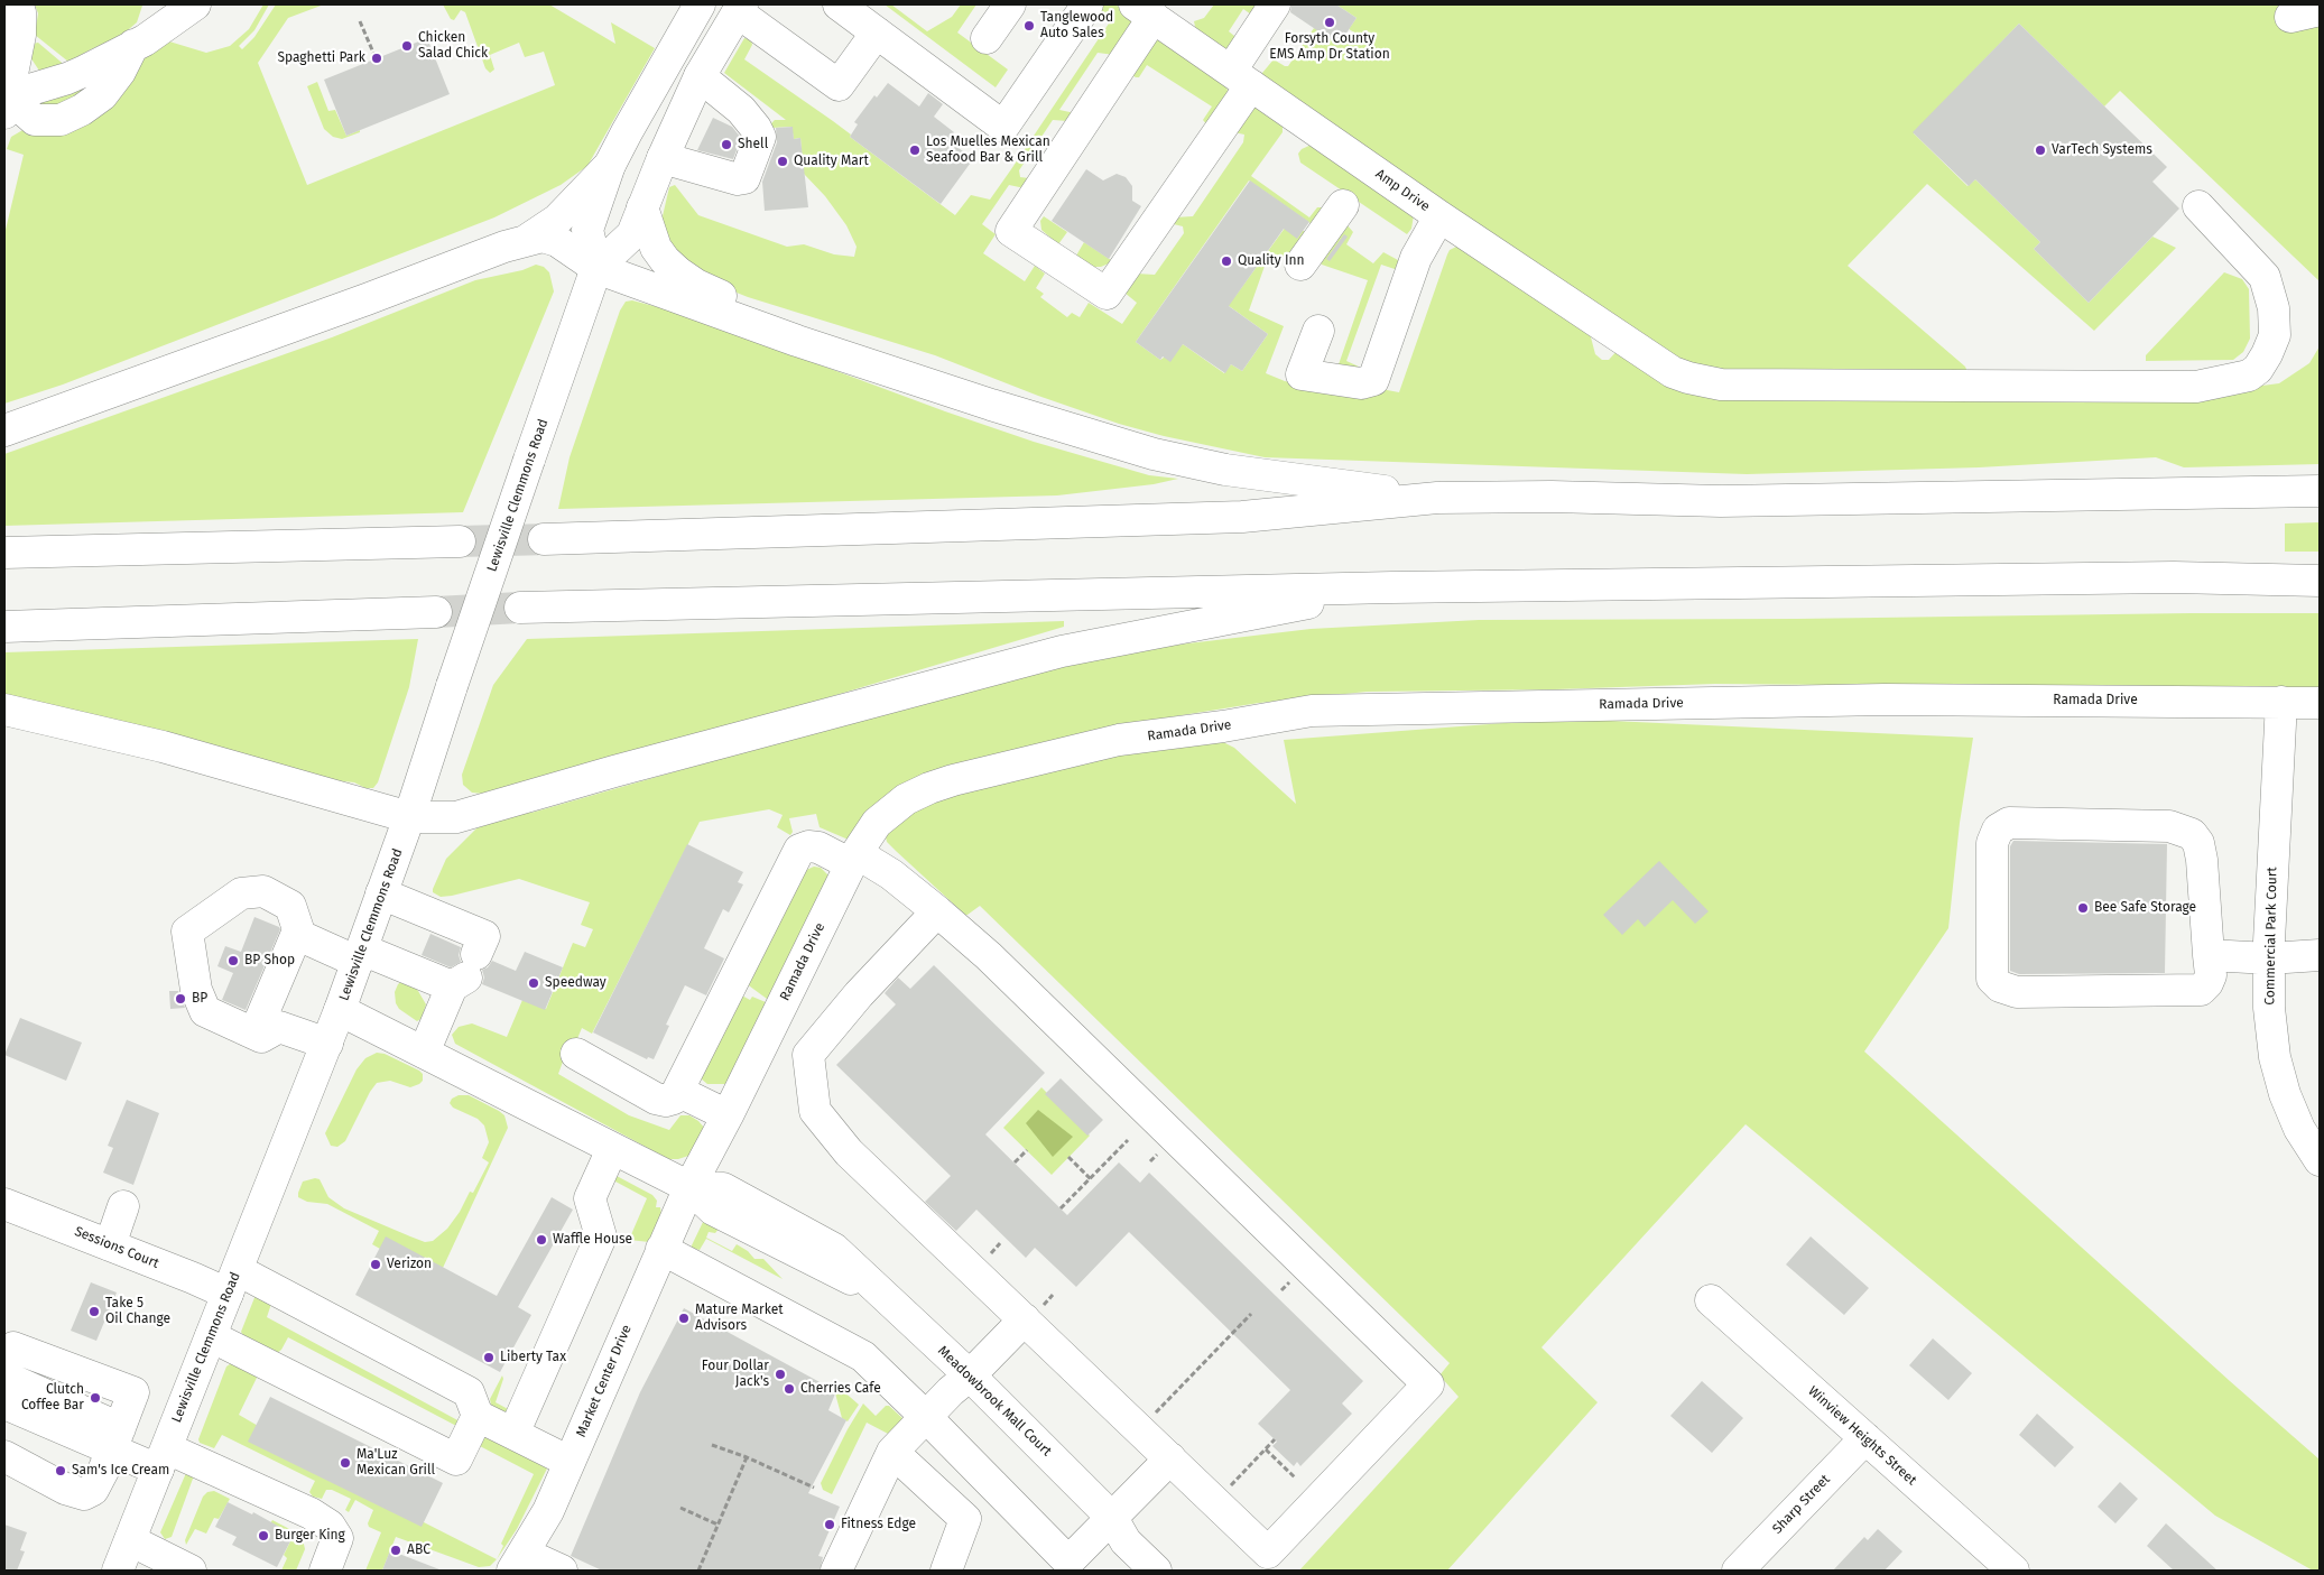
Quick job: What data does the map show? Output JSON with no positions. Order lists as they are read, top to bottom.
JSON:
{
  "streets": {
    "main road": [
      "Amp Drive",
      "Lewisville Clemmons Road",
      "Ramada Drive",
      "Commercial Park Court",
      "Sessions Court",
      "Market Center Drive",
      "Meadowbrook Mall Court",
      "Winview Heights Street",
      "Sharp Street"
    ]
  },
  "crossings": [
    ["Lewisville Clemmons Road", "Sessions Court"],
    ["Ramada Drive", "Commercial Park Court"],
    ["Ramada Drive", "Market Center Drive"],
    ["Ramada Drive", "Meadowbrook Mall Court"],
    ["Market Center Drive", "Meadowbrook Mall Court"],
    ["Winview Heights Street", "Sharp Street"]
  ],
  "places": [
    "Forsyth County EMS Amp Dr Station",
    "Tanglewood Auto Sales",
    "Chicken Salad Chick",
    "Spaghetti Park",
    "Shell",
    "Los Muelles Mexican Seafood Bar & Grill",
    "VarTech Systems",
    "Quality Mart",
    "Quality Inn",
    "Bee Safe Storage",
    "BP Shop",
    "Speedway",
    "BP",
    "Waffle House",
    "Verizon",
    "Take 5 Oil Change",
    "Mature Market Advisors",
    "Liberty Tax",
    "Four Dollar Jack's",
    "Cherries Cafe",
    "Clutch Coffee Bar",
    "Ma'Luz Mexican Grill",
    "Sam's Ice Cream",
    "Fitness Edge",
    "Burger King",
    "ABC"
  ]
}
